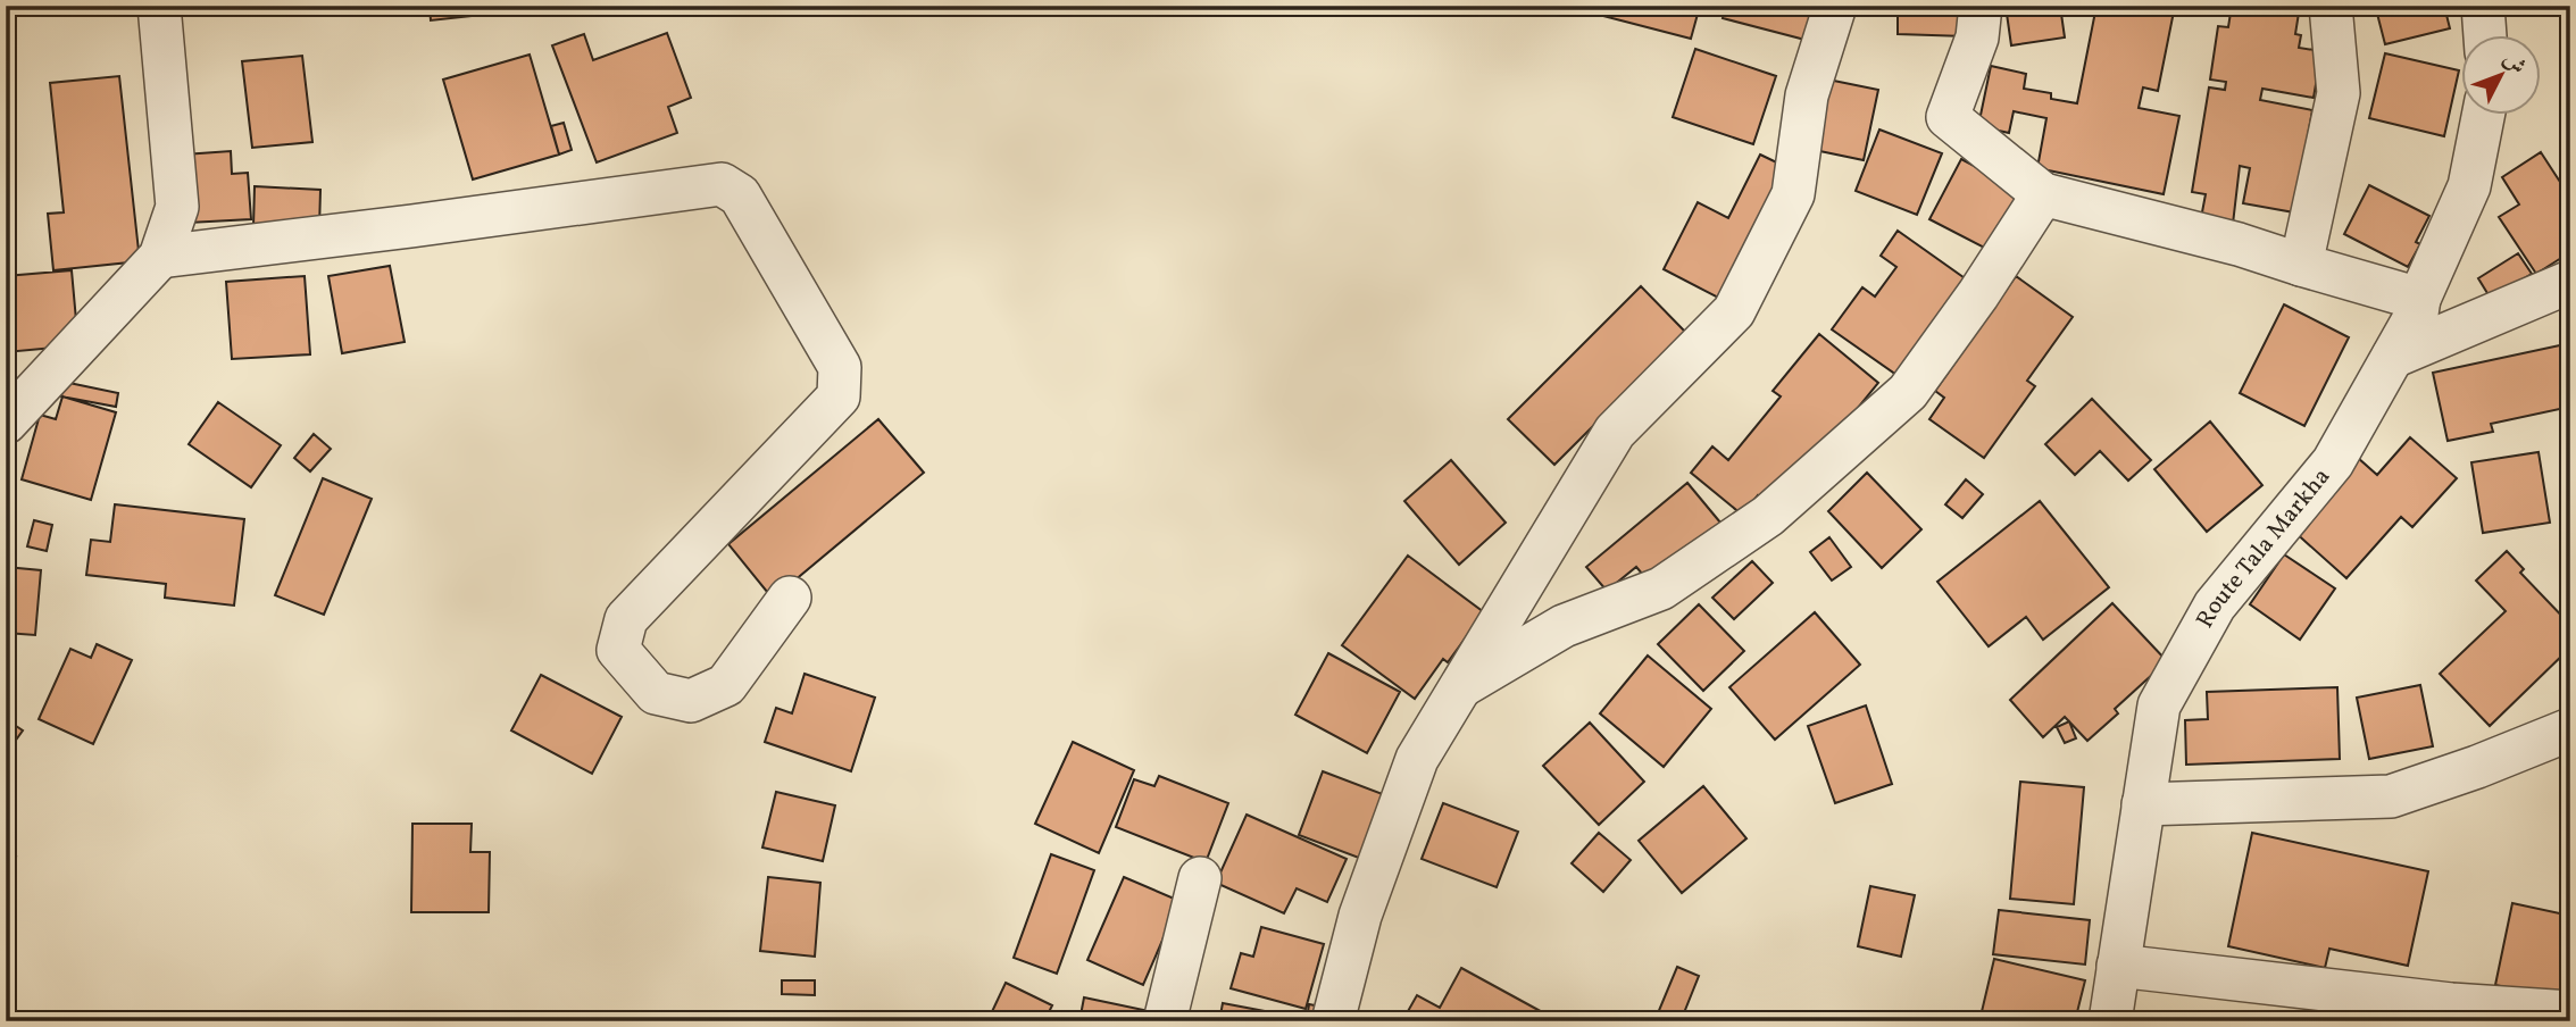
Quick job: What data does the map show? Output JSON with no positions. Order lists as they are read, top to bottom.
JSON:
{
  "streets": {
    "street": ["Route Tala Markha"]
  },
  "north": "top right"
}
